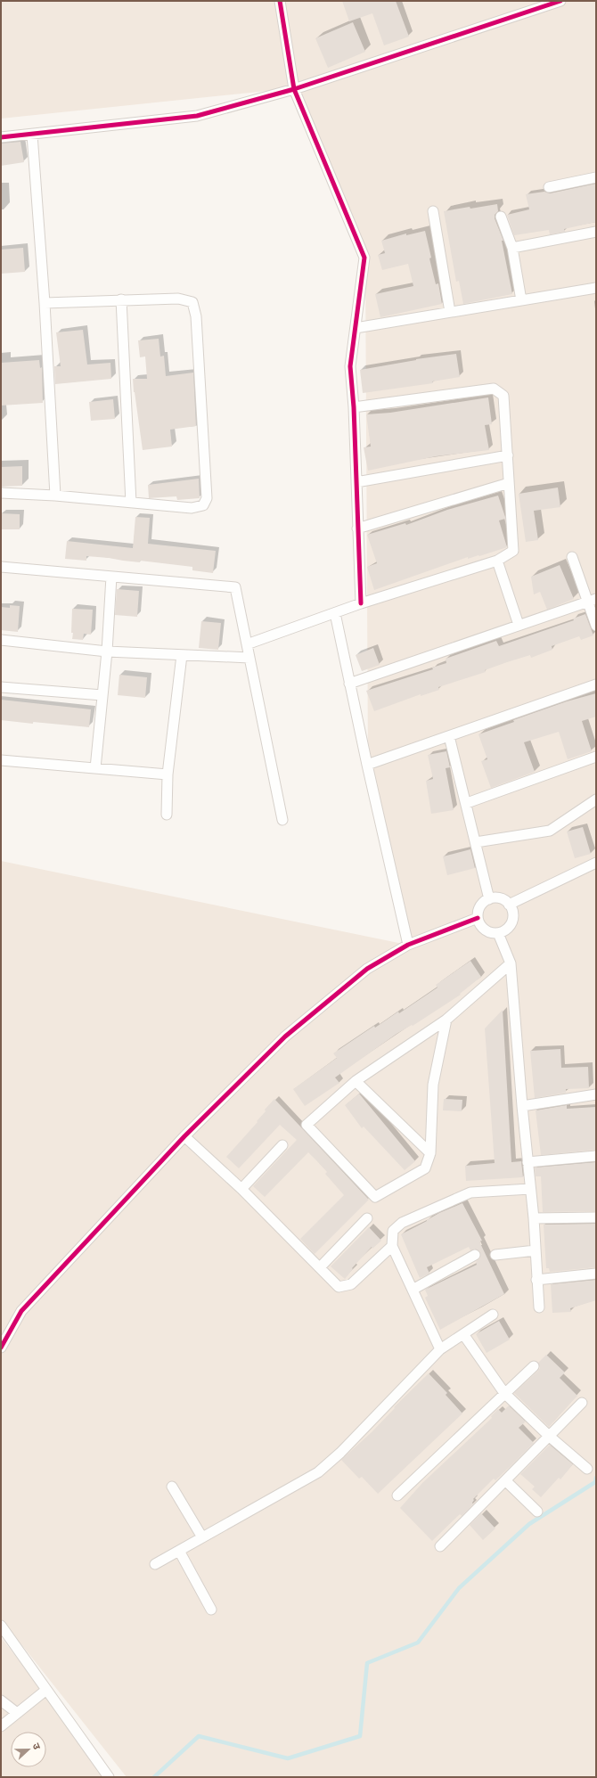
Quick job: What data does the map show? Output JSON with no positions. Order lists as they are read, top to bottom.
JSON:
{
  "north": "right"
}
